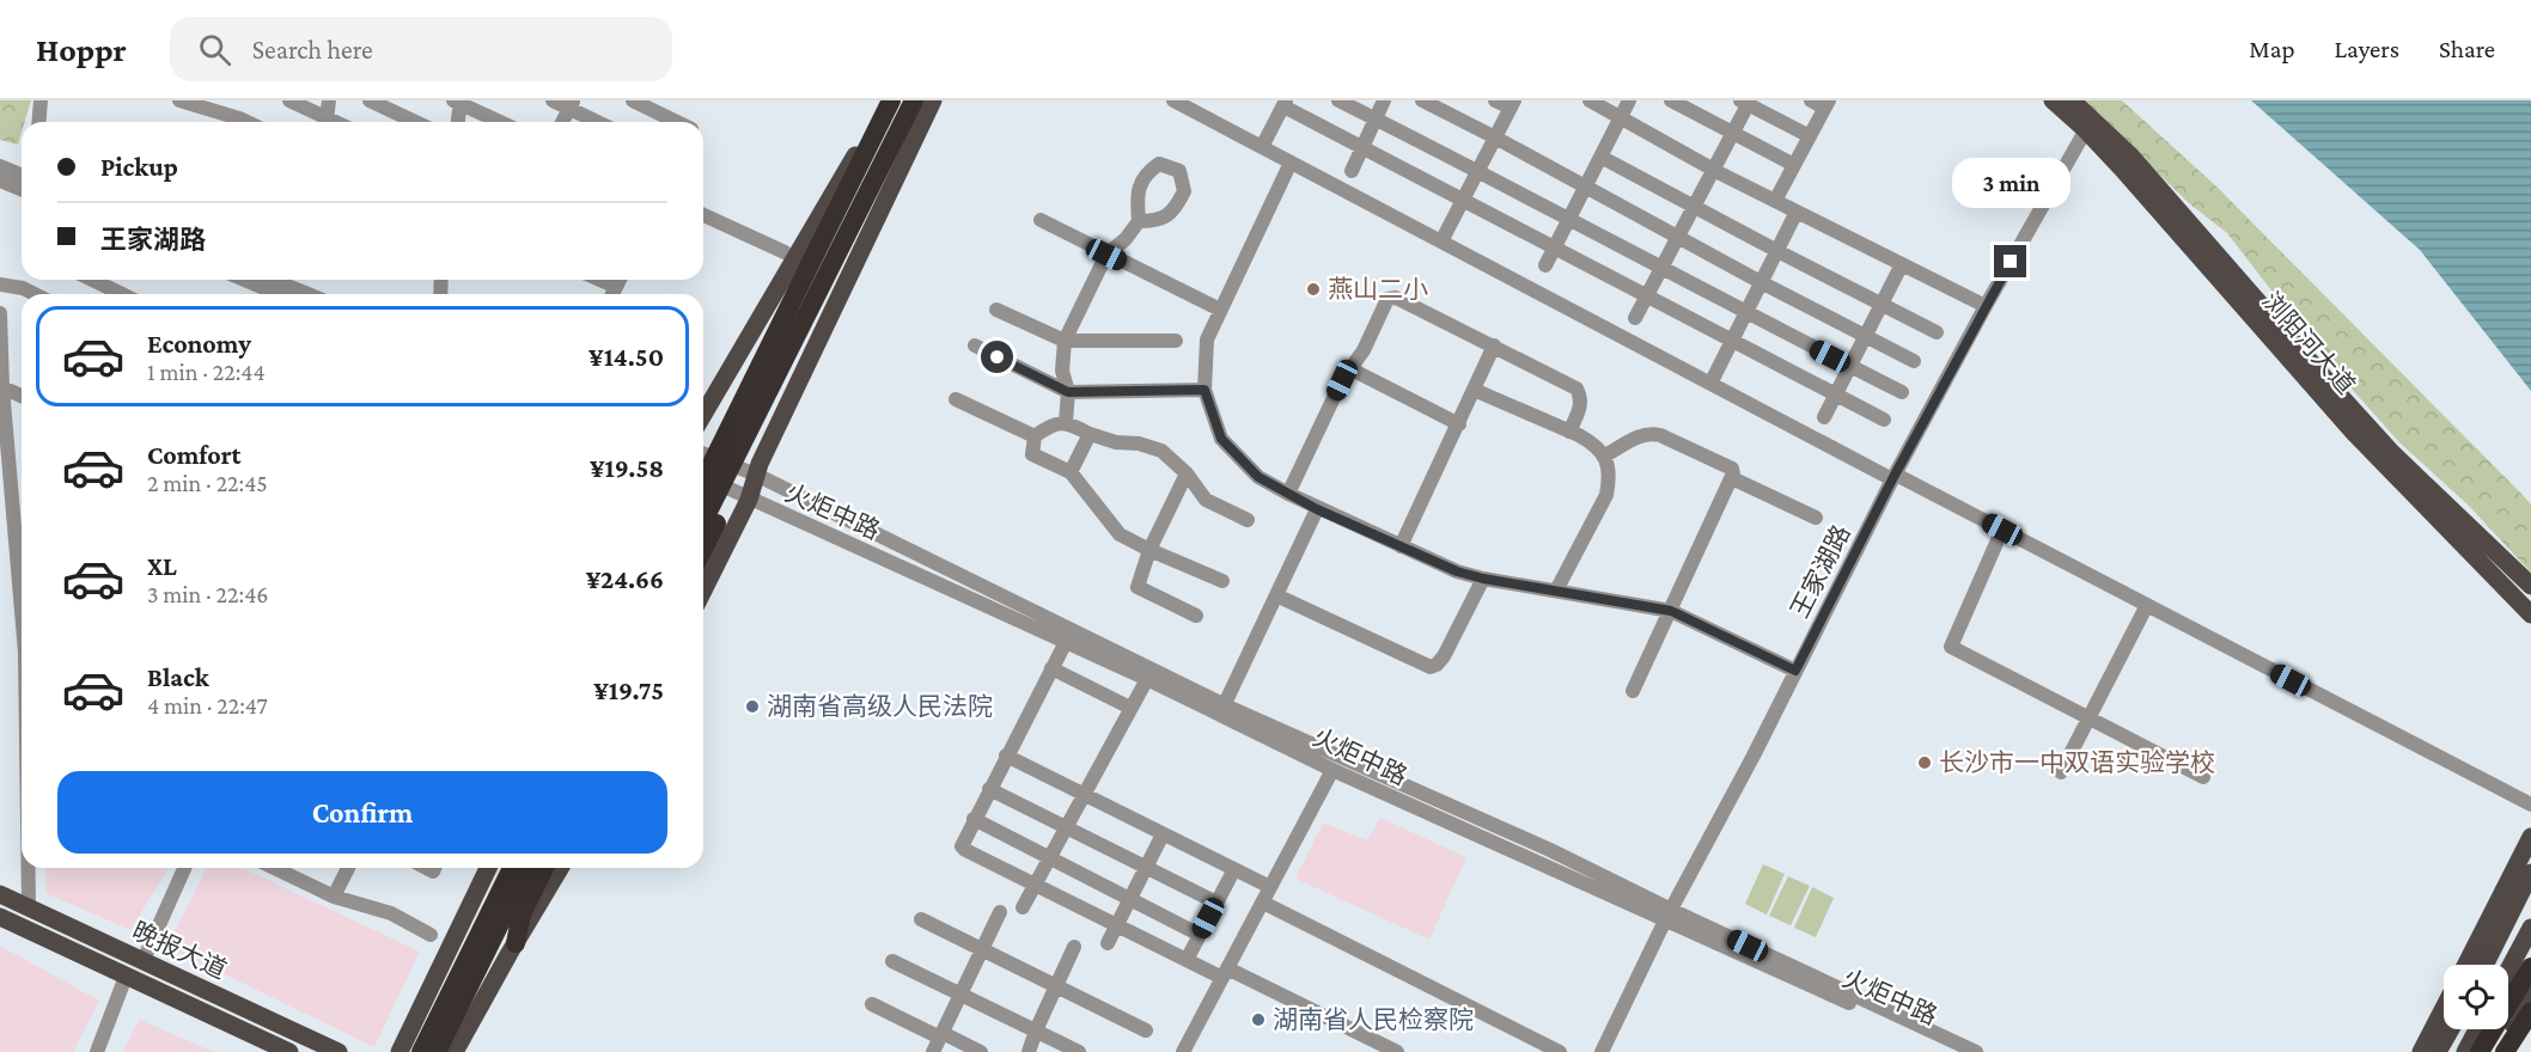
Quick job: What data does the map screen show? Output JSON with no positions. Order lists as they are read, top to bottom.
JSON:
{
  "streets": {
    "main road": ["浏阳河大道", "晚报大道"],
    "street": ["火炬中路", "王家湖路"]
  },
  "crossings": [
    ["浏阳河大道", "王家湖路"],
    ["火炬中路", "王家湖路"]
  ],
  "places": [
    "燕山二小",
    "湖南省高级人民法院",
    "长沙市一中双语实验学校",
    "湖南省人民检察院"
  ],
  "page": {
    "header": "Hoppr",
    "search": "Search here",
    "nav": ["Map", "Layers", "Share"],
    "banner": ["Pickup", "王家湖路"],
    "bubble": "3 min",
    "list": [
      {
        "name": "Economy",
        "note": "1 min · 22:44",
        "value": "¥14.50"
      },
      {
        "name": "Comfort",
        "note": "2 min · 22:45",
        "value": "¥19.58"
      },
      {
        "name": "XL",
        "note": "3 min · 22:46",
        "value": "¥24.66"
      },
      {
        "name": "Black",
        "note": "4 min · 22:47",
        "value": "¥19.75"
      }
    ],
    "buttons": "Confirm"
  }
}
